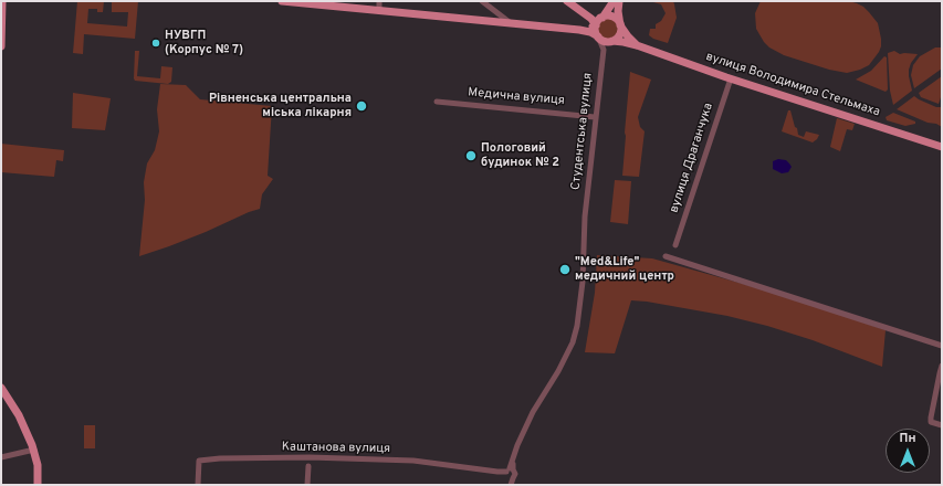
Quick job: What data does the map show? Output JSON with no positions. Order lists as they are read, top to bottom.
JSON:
{
  "streets": {
    "main road": ["вулиця Володимира Стельмаха"],
    "street": [
      "Медична вулиця",
      "Студентська вулиця",
      "вулиця Драганчука",
      "Каштанова вулиця"
    ]
  },
  "crossings": [
    ["вулиця Володимира Стельмаха", "вулиця Драганчука"],
    ["Медична вулиця", "Студентська вулиця"],
    ["Студентська вулиця", "Каштанова вулиця"]
  ],
  "places": [
    "НУВГП (Корпус № 7)",
    "Рівненська центральна міська лікарня",
    "Пологовий будинок № 2",
    "\"Med&Life\" медичний центр"
  ],
  "north": "top"
}
